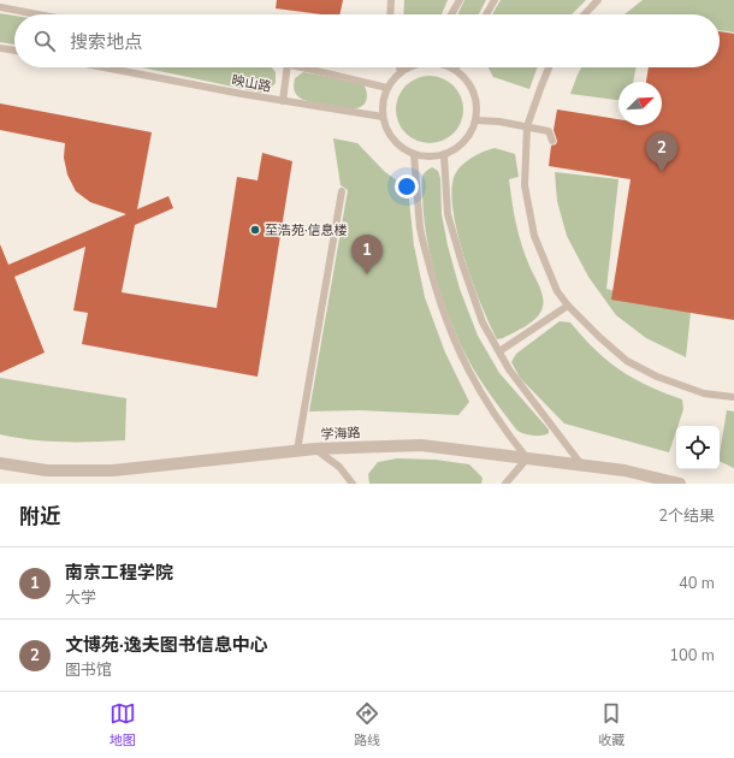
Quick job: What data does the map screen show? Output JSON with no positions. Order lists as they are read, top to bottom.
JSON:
{
  "streets": {
    "street": ["学海路"],
    "lane": ["映山路"]
  },
  "places": ["至浩苑·信息楼"],
  "north": "top right",
  "page": {
    "search": "搜索地点",
    "pins": ["2", "1"],
    "heading": ["附近", "2个结果"],
    "list": [
      {
        "mark": "1",
        "name": "南京工程学院",
        "note": "大学",
        "value": "40 m"
      },
      {
        "mark": "2",
        "name": "文博苑·逸夫图书信息中心",
        "note": "图书馆",
        "value": "100 m"
      }
    ],
    "nav": ["地图", "路线", "收藏"]
  }
}
